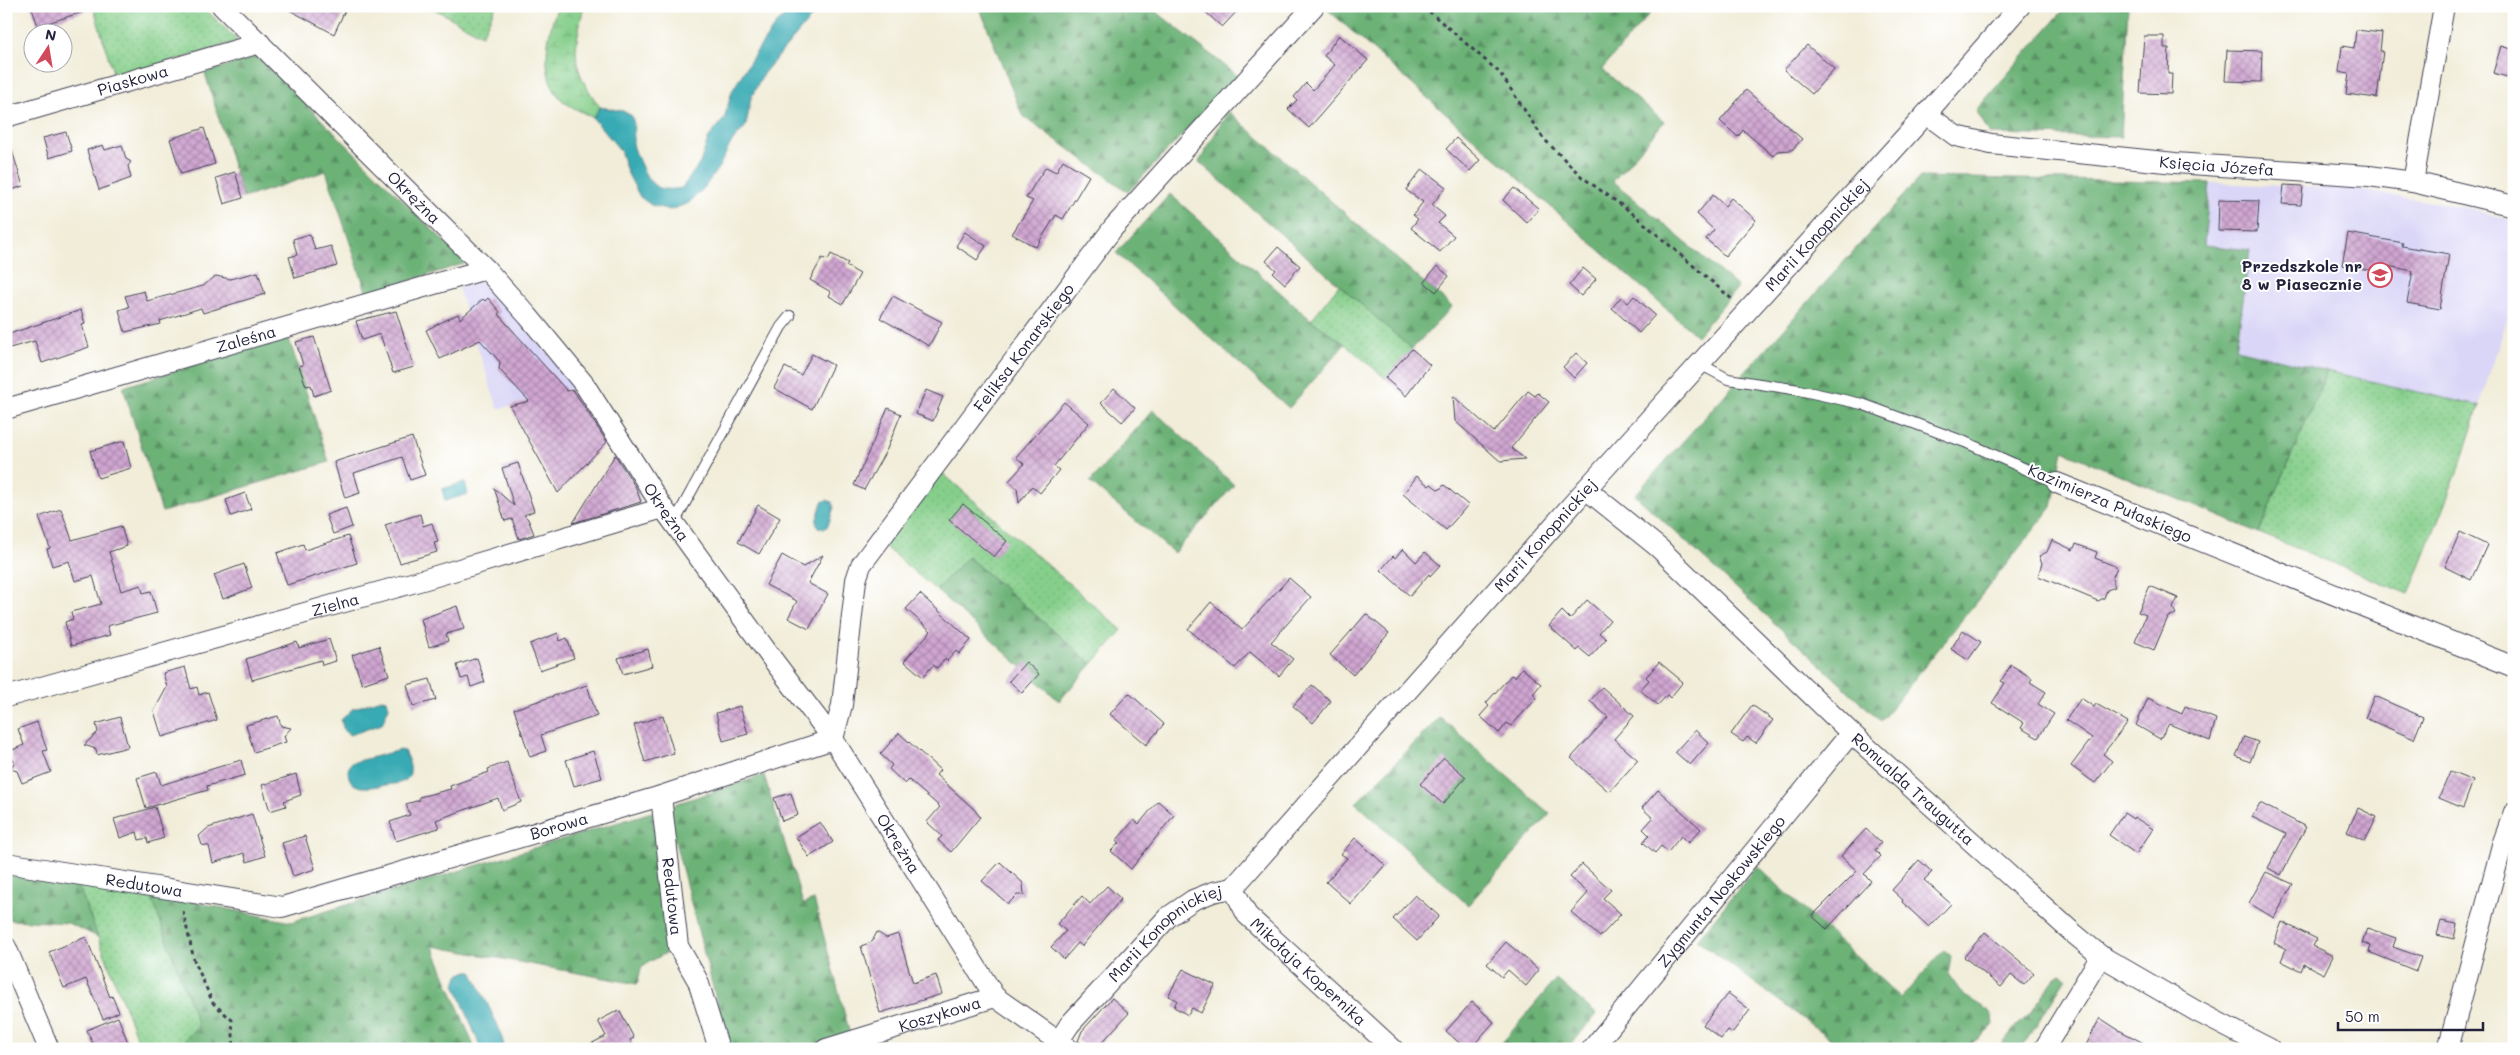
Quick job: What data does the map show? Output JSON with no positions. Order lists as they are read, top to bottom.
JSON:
{
  "streets": {
    "street": [
      "Piaskowa",
      "Księcia Józefa",
      "Okrężna",
      "Marii Konopnickiej",
      "Zaleśna",
      "Feliksa Konarskiego",
      "Kazimierza Pułaskiego",
      "Zielna",
      "Romualda Traugutta",
      "Borowa",
      "Redutowa",
      "Zygmunta Noskowskiego",
      "Mikołaja Kopernika",
      "Koszykowa"
    ]
  },
  "crossings": [
    ["Piaskowa", "Okrężna"],
    ["Księcia Józefa", "Marii Konopnickiej"],
    ["Okrężna", "Marii Konopnickiej"],
    ["Okrężna", "Zaleśna"],
    ["Okrężna", "Feliksa Konarskiego"],
    ["Okrężna", "Zielna"],
    ["Okrężna", "Borowa"],
    ["Okrężna", "Koszykowa"],
    ["Marii Konopnickiej", "Kazimierza Pułaskiego"],
    ["Marii Konopnickiej", "Romualda Traugutta"],
    ["Marii Konopnickiej", "Mikołaja Kopernika"],
    ["Feliksa Konarskiego", "Borowa"],
    ["Romualda Traugutta", "Zygmunta Noskowskiego"],
    ["Borowa", "Redutowa"]
  ],
  "places": {
    "school or university": ["Przedszkole nr 8 w Piasecznie"]
  },
  "scale_bar": "50 m",
  "north": "top"
}
